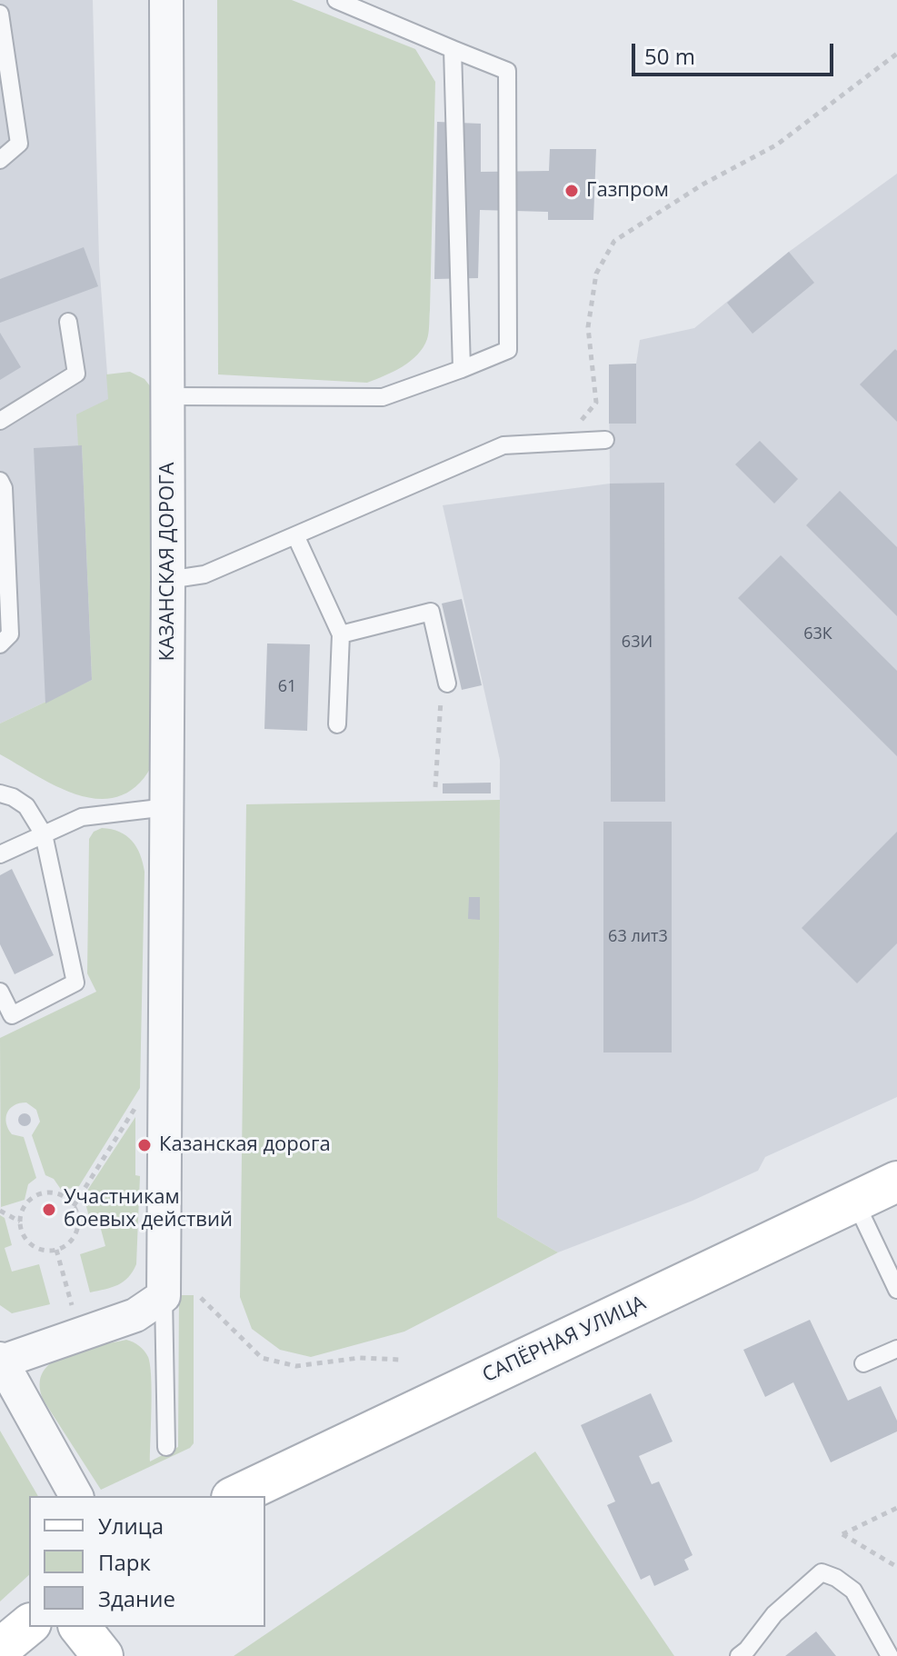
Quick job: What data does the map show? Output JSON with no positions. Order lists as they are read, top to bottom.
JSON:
{
  "streets": {
    "street": ["КАЗАНСКАЯ ДОРОГА", "САПЁРНАЯ УЛИЦА"]
  },
  "places": ["Газпром", "Казанская дорога", "Участникам боевых действий"],
  "house_numbers": [
    "63К",
    "63И",
    "61",
    "63 лит3"
  ],
  "legend": ["Улица", "Парк", "Здание"],
  "scale_bar": "50 m"
}
